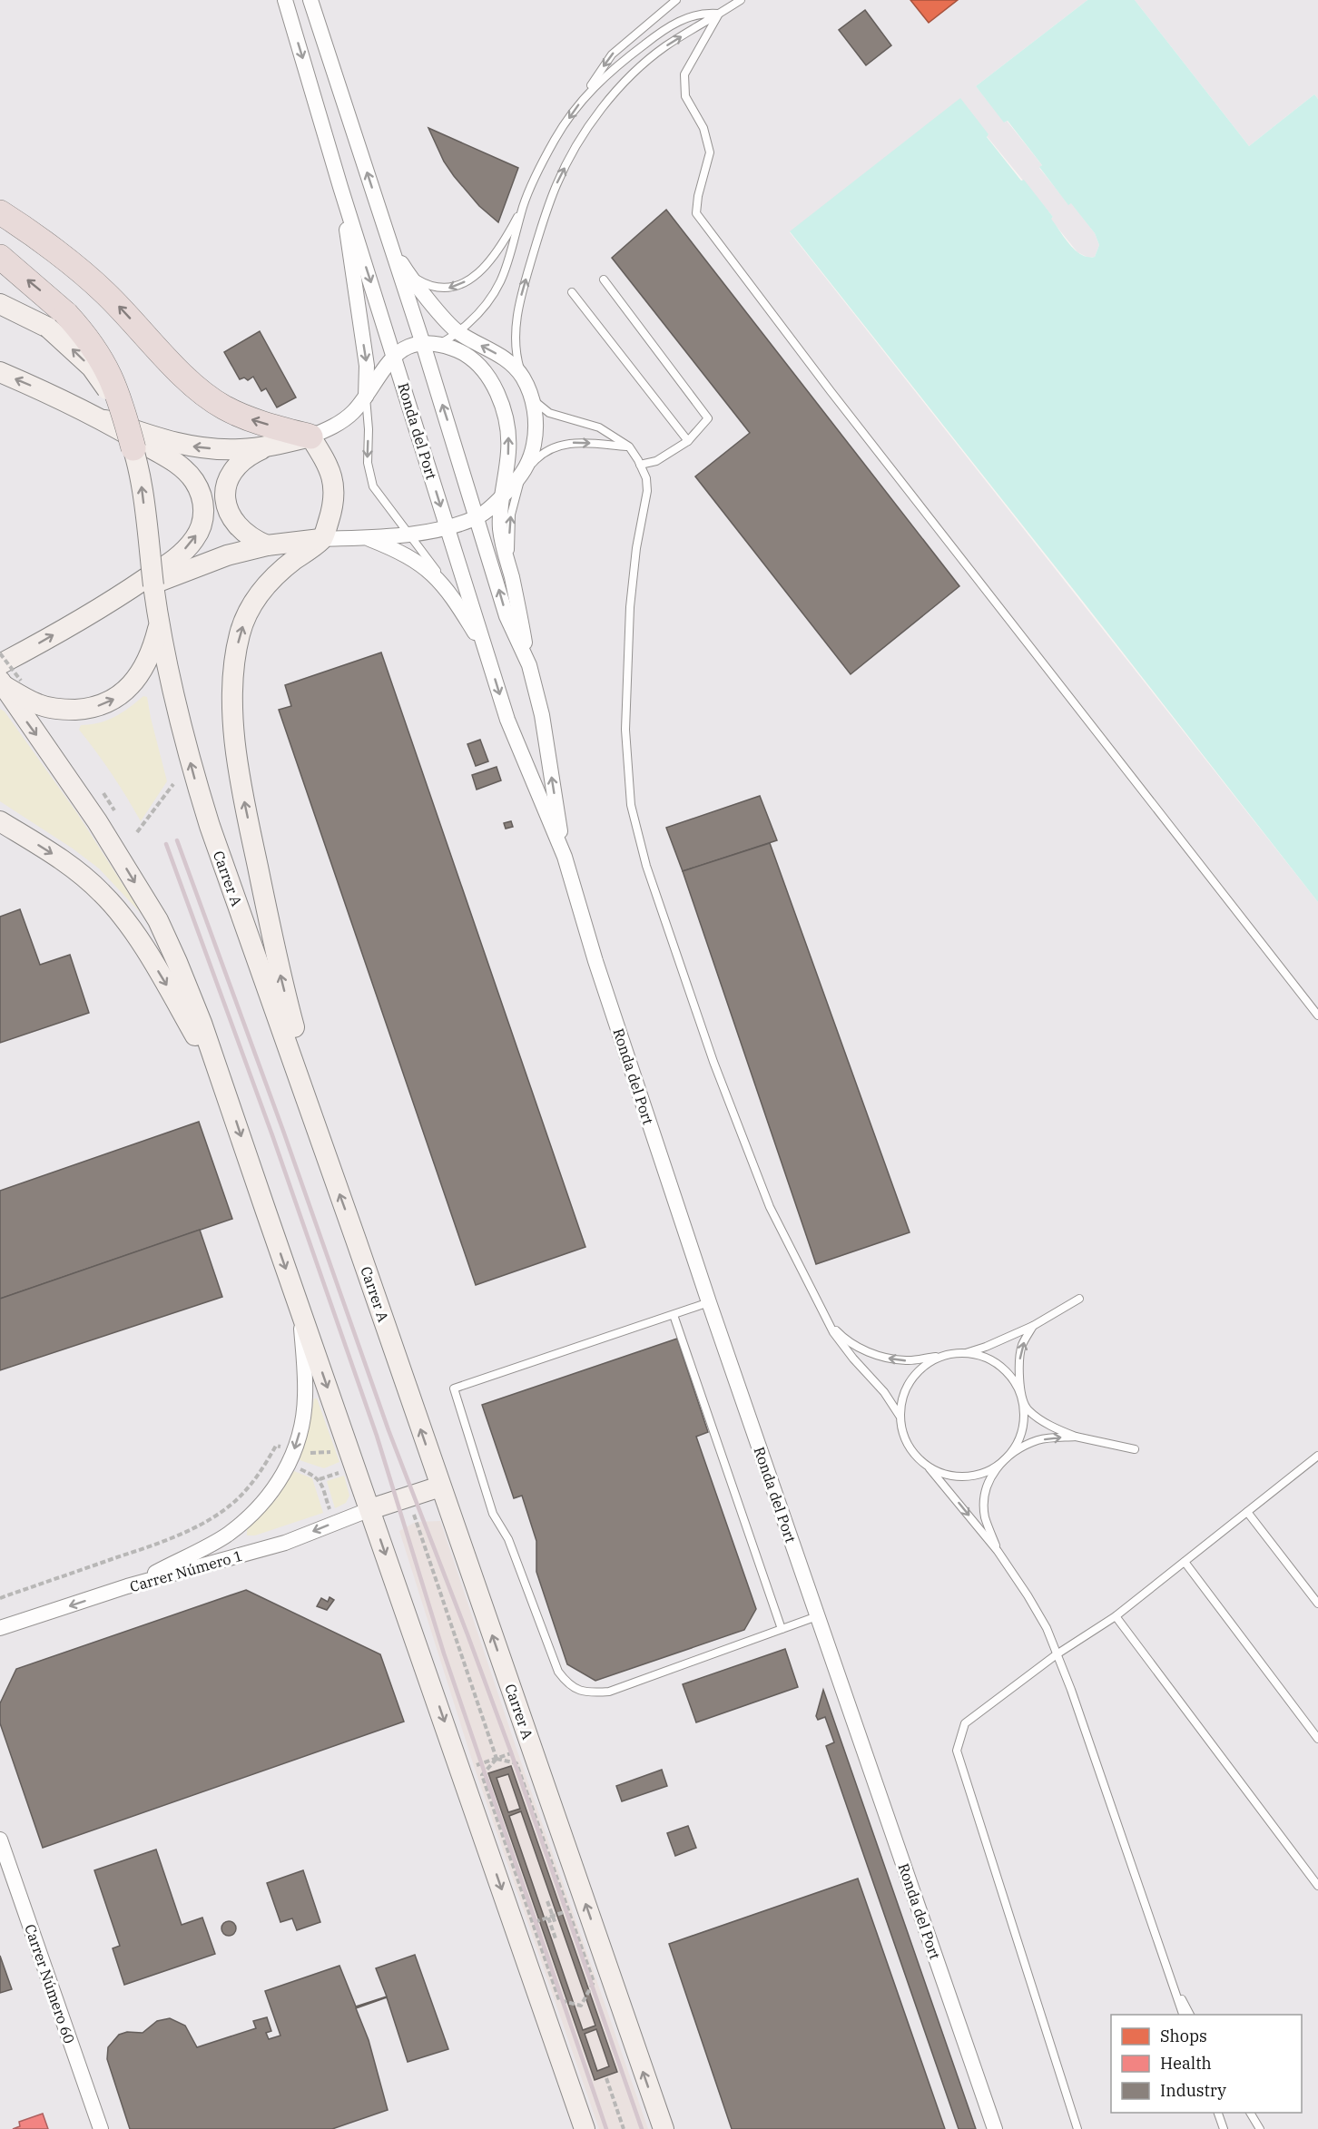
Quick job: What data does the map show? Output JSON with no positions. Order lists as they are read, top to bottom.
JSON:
{
  "streets": {
    "main road": ["Carrer A"],
    "street": ["Ronda del Port", "Carrer Número 1", "Carrer Número 60"]
  },
  "one_way": ["Carrer Número 1"],
  "legend": ["Shops", "Health", "Industry"]
}
